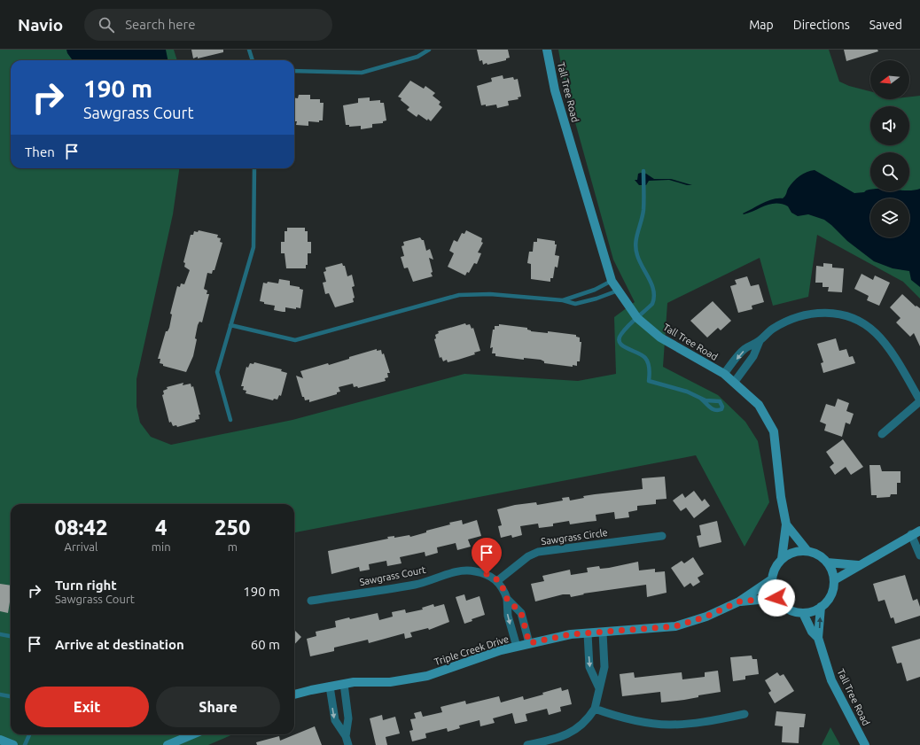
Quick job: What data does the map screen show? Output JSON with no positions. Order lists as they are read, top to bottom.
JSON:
{
  "streets": {
    "street": [
      "Tall Tree Road",
      "Sawgrass Circle",
      "Sawgrass Court",
      "Triple Creek Drive"
    ]
  },
  "crossings": [
    ["Tall Tree Road", "Triple Creek Drive"],
    ["Sawgrass Circle", "Sawgrass Court"]
  ],
  "north": "left",
  "page": {
    "header": "Navio",
    "search": "Search here",
    "nav": ["Map", "Directions", "Saved"],
    "turn": ["190 m", "Sawgrass Court"],
    "then": "Then",
    "eta": [
      "08:42",
      "Arrival",
      "4",
      "min",
      "250",
      "m"
    ],
    "list": [
      {
        "name": "Turn right",
        "note": "Sawgrass Court",
        "value": "190 m"
      },
      {
        "name": "Arrive at destination",
        "value": "60 m"
      }
    ],
    "buttons": ["Exit", "Share"]
  }
}
